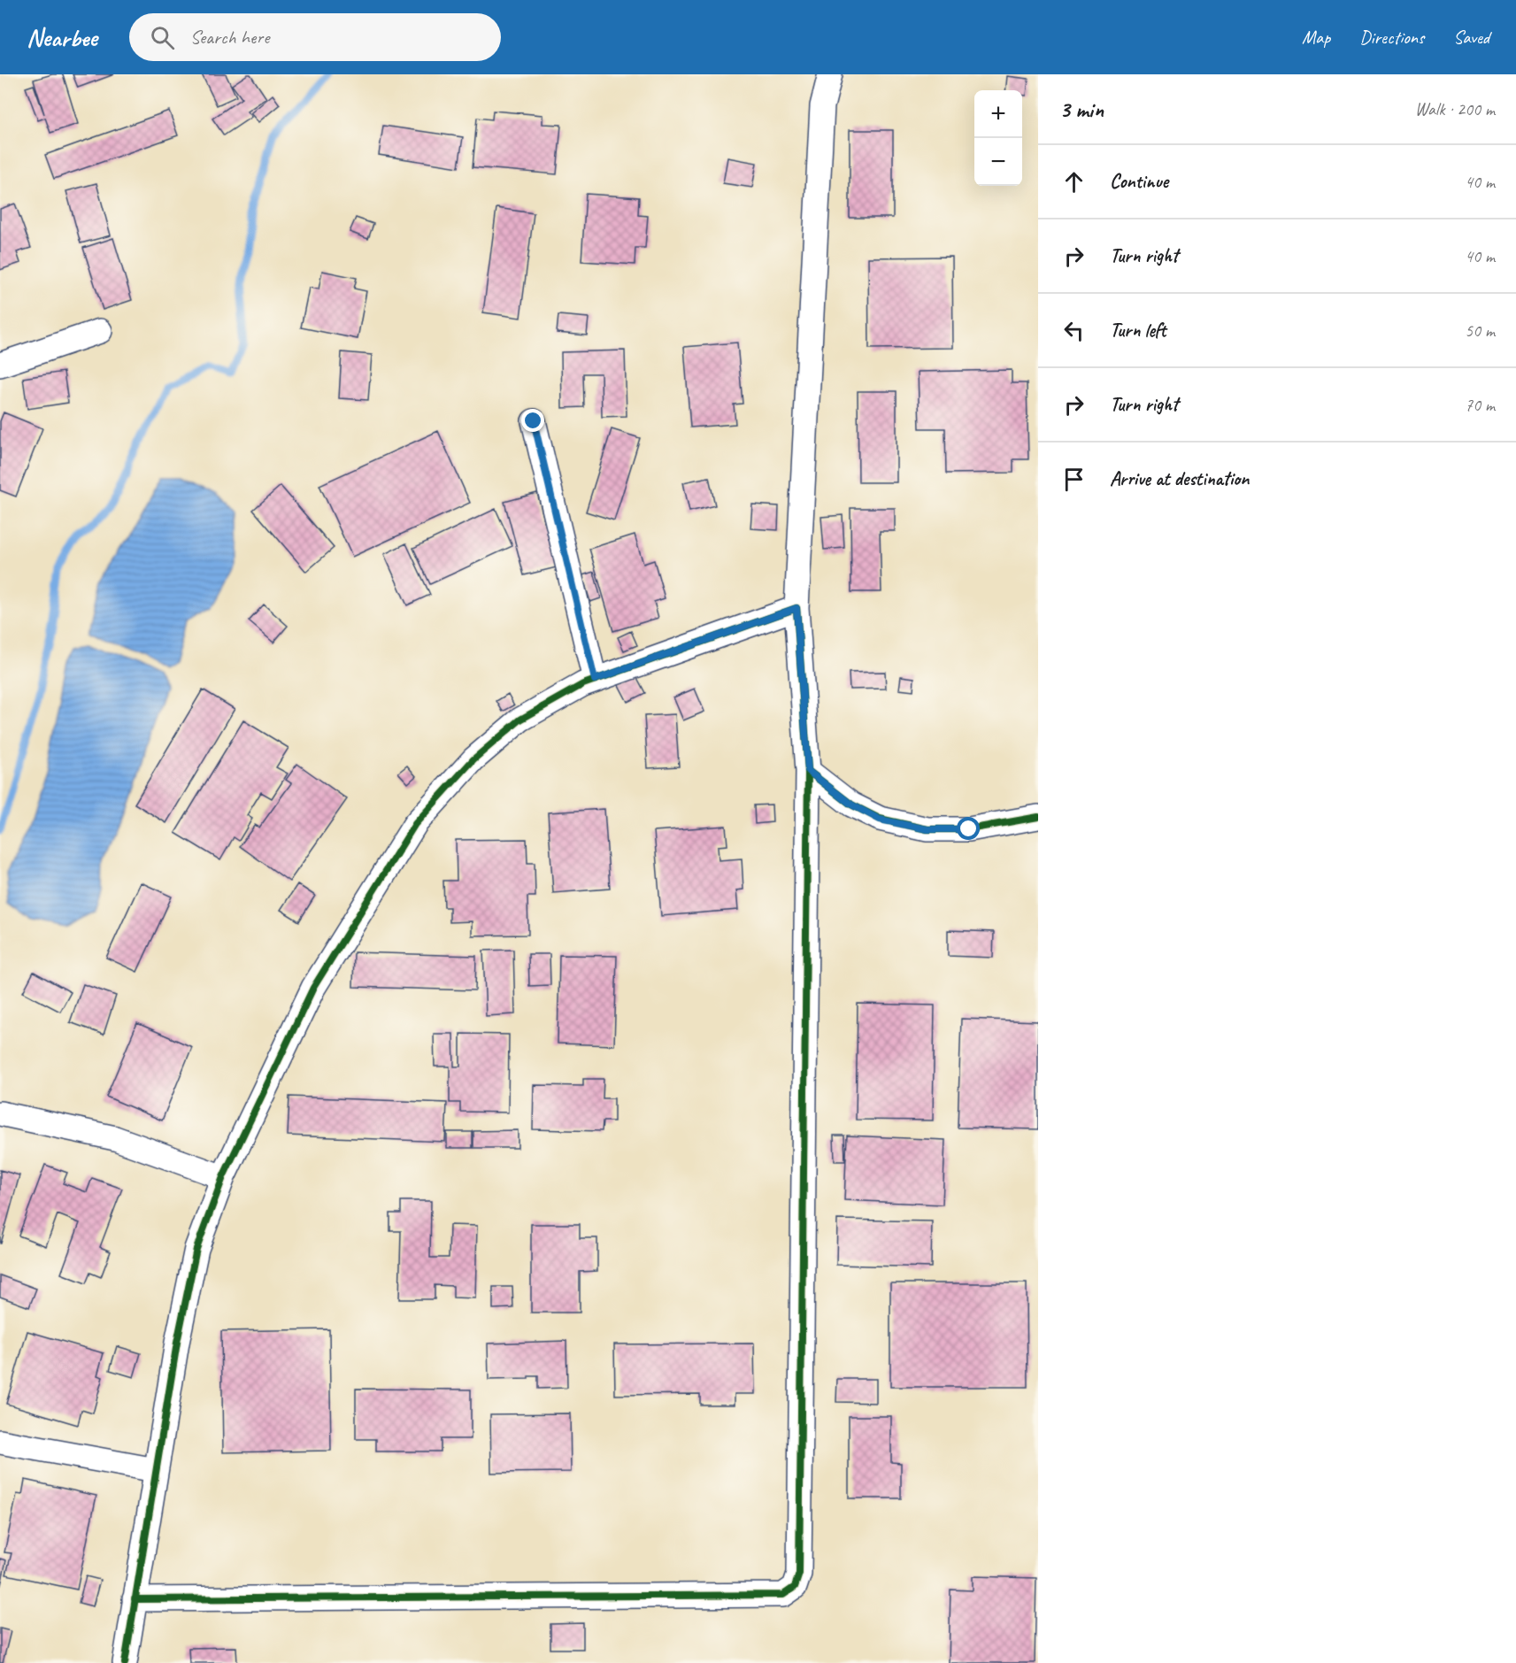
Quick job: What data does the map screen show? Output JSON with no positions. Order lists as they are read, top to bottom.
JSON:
{
  "page": {
    "header": "Nearbee",
    "search": "Search here",
    "nav": ["Map", "Directions", "Saved"],
    "heading": ["3 min", "Walk · 200 m"],
    "map_buttons": ["+", "−"],
    "list": [
      ["Continue", "40 m"],
      ["Turn right", "40 m"],
      ["Turn left", "50 m"],
      ["Turn right", "70 m"],
      "Arrive at destination"
    ]
  }
}
